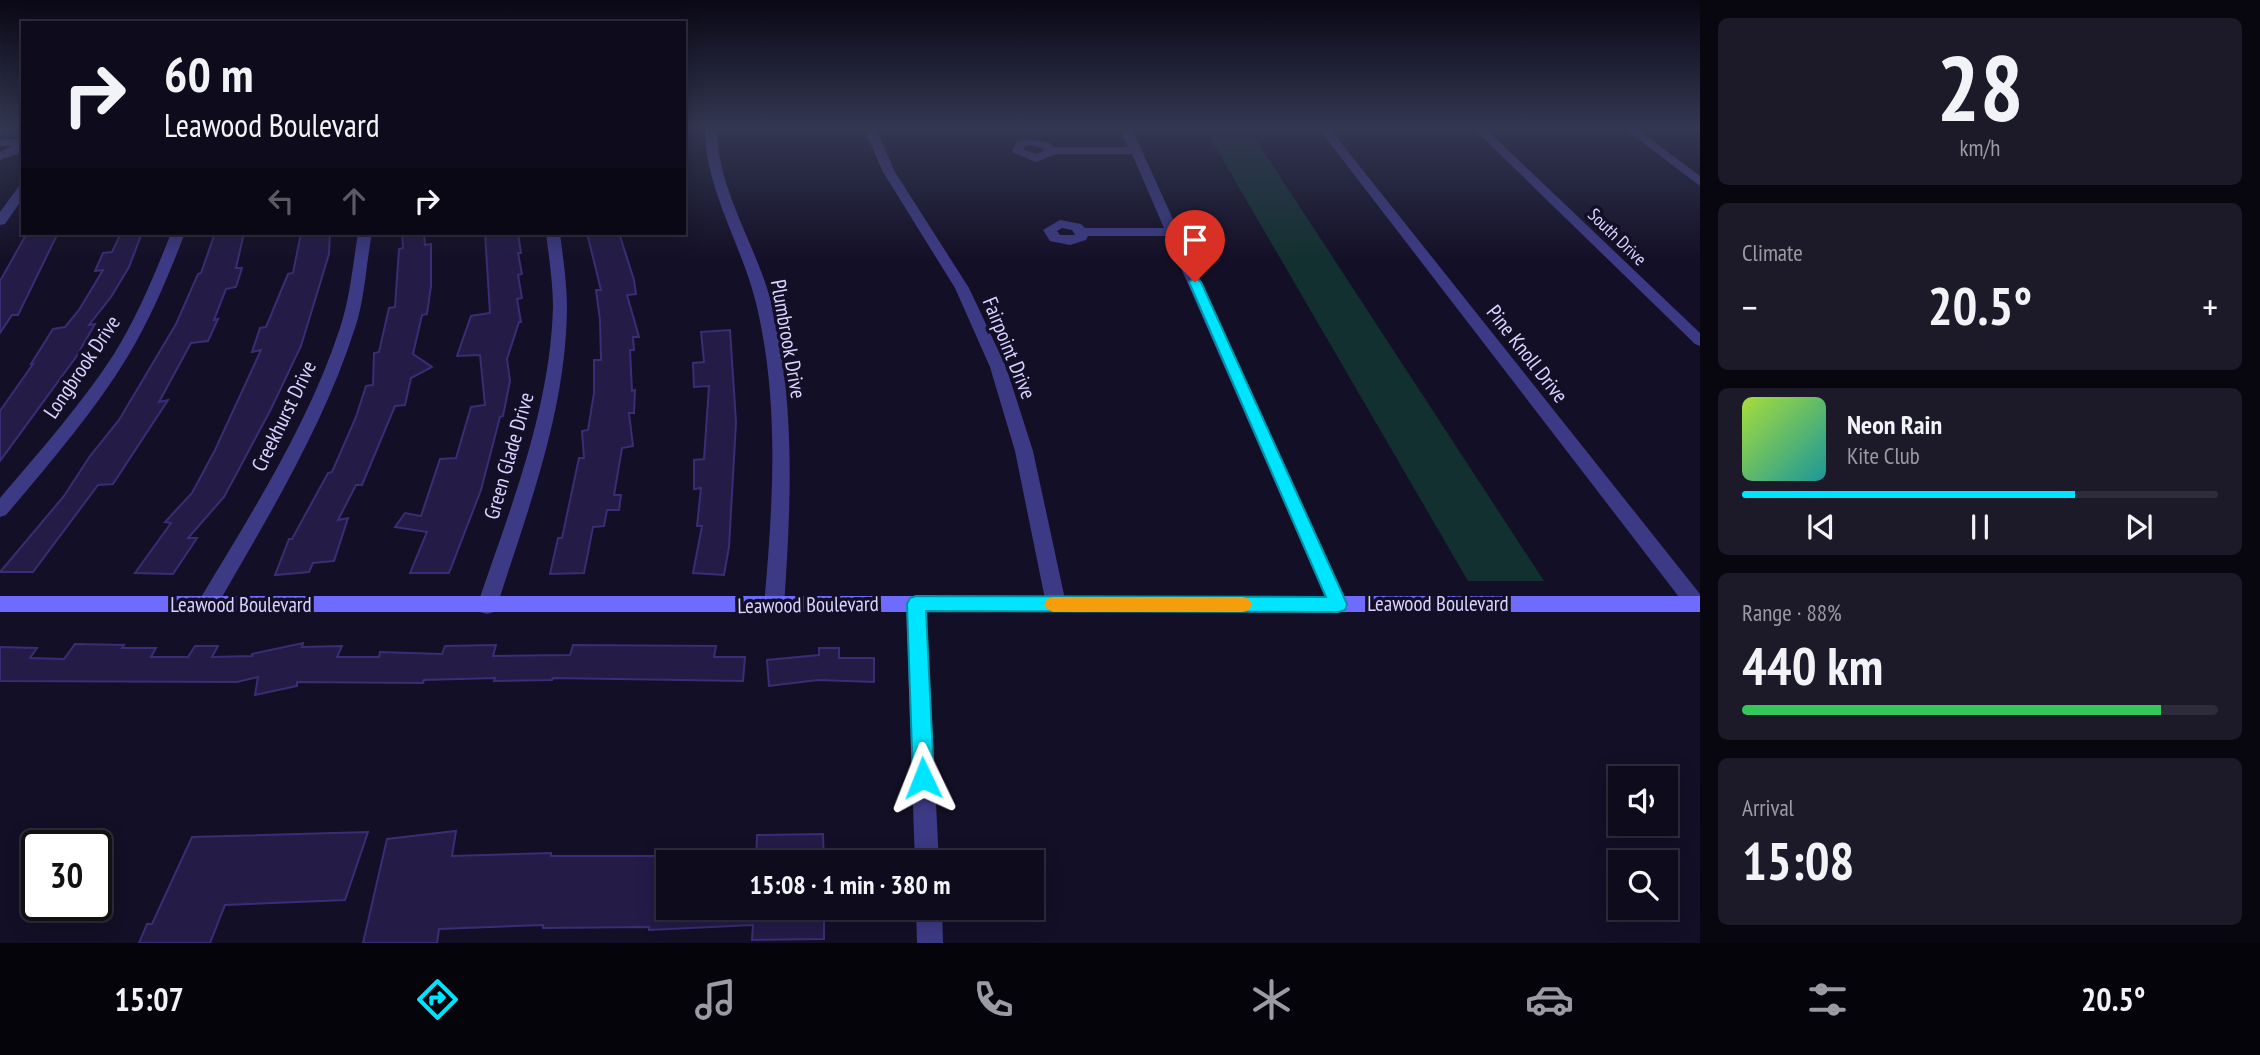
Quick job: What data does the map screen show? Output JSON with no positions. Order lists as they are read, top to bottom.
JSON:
{
  "streets": {
    "street": [
      "South Drive",
      "Plumbrook Drive",
      "Fairpoint Drive",
      "Pine Knoll Drive",
      "Longbrook Drive",
      "Creekhurst Drive",
      "Green Glade Drive",
      "Leawood Boulevard"
    ]
  },
  "crossings": [
    ["Plumbrook Drive", "Leawood Boulevard"],
    ["Fairpoint Drive", "Leawood Boulevard"],
    ["Pine Knoll Drive", "Leawood Boulevard"],
    ["Creekhurst Drive", "Leawood Boulevard"],
    ["Green Glade Drive", "Leawood Boulevard"]
  ],
  "page": {
    "tile": [
      ["28", "km/h"],
      "Climate",
      ["Range · 88%", "440 km"],
      ["Arrival", "15:08"]
    ],
    "turn": ["60 m", "Leawood Boulevard"],
    "heat": ["−", "20.5°", "+"],
    "song": ["Neon Rain", "Kite Club"],
    "limit": "30",
    "trip": "15:08 · 1 min · 380 m",
    "tabs": ["15:07", "20.5°"]
  }
}
